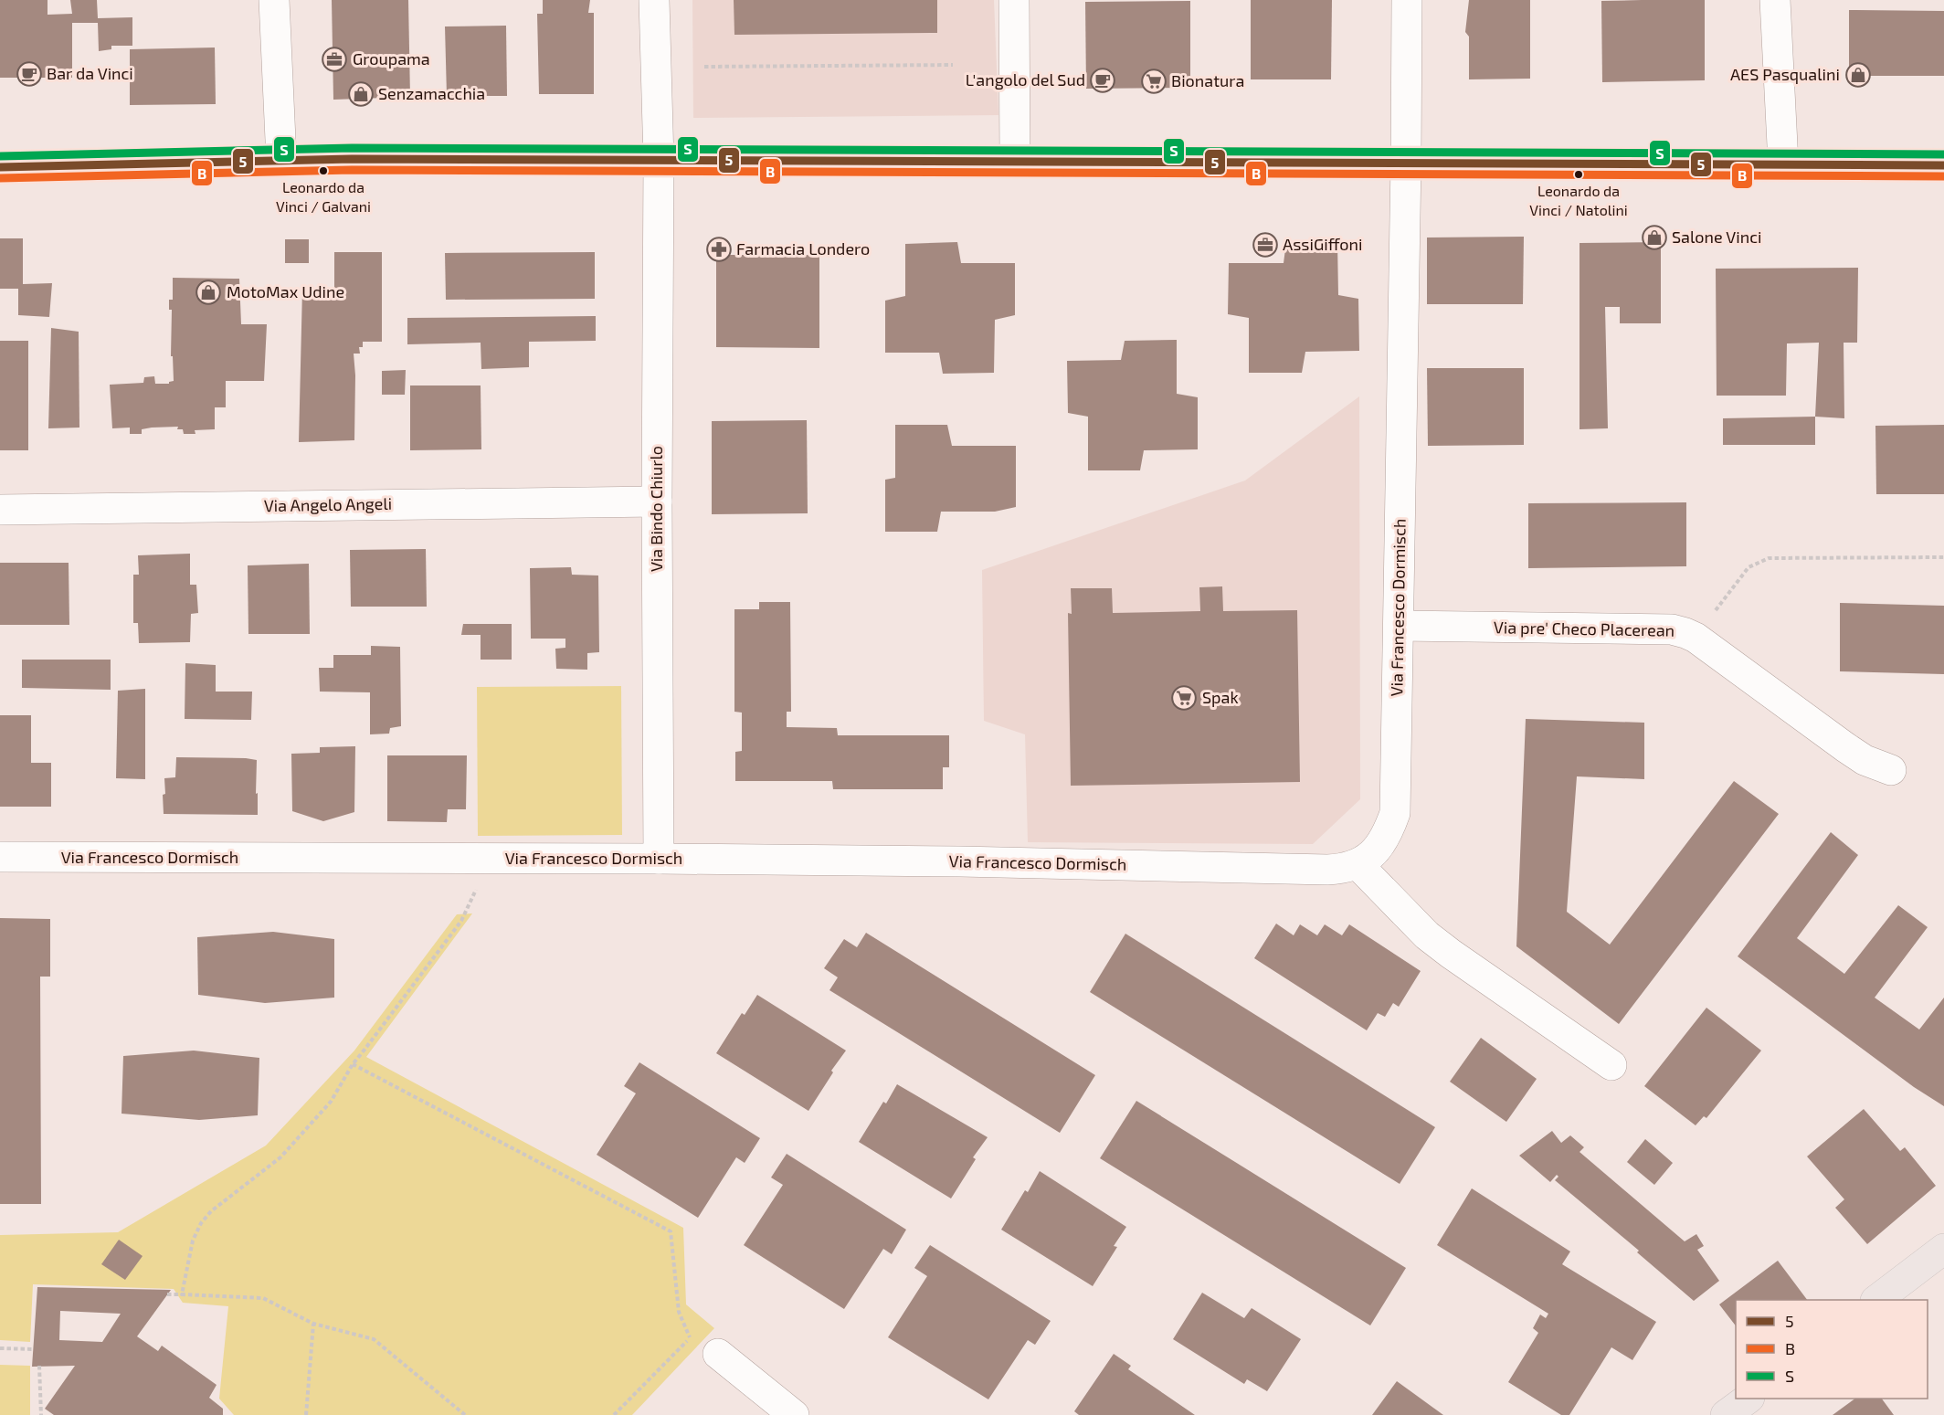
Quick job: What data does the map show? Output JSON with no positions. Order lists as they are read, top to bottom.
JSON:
{
  "streets": {
    "street": [
      "Via Angelo Angeli",
      "Via Bindo Chiurlo",
      "Via Francesco Dormisch",
      "Via pre' Checo Placerean"
    ]
  },
  "crossings": [
    ["Via Angelo Angeli", "Via Bindo Chiurlo"],
    ["Via Bindo Chiurlo", "Via Francesco Dormisch"],
    ["Via Francesco Dormisch", "Via pre' Checo Placerean"]
  ],
  "places": {
    "office": ["Groupama", "AssiGiffoni"],
    "cafe": ["Bar da Vinci", "L'angolo del Sud"],
    "shop": [
      "AES Pasqualini",
      "Senzamacchia",
      "Salone Vinci",
      "MotoMax Udine"
    ],
    "supermarket": ["Bionatura", "Spak"],
    "other": ["Leonardo da Vinci / Galvani", "Leonardo da Vinci / Natolini"],
    "pharmacy": ["Farmacia Londero"]
  },
  "lines": ["transit line S", "transit line 5", "transit line B"],
  "legend": ["5", "B", "S"]
}
